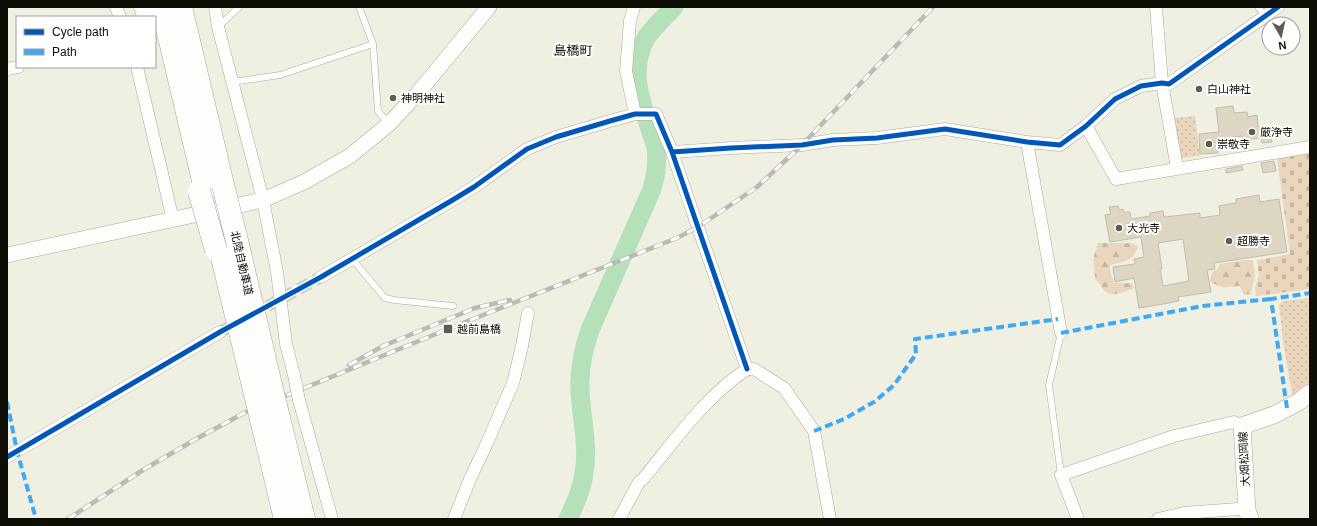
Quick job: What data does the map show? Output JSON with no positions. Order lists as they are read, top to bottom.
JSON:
{
  "streets": {
    "highway": ["北陸自動車道"],
    "main road": ["大畑松岡線"]
  },
  "districts": ["島橋町"],
  "places": {
    "other": [
      "白山神社",
      "神明神社",
      "厳浄寺",
      "崇敬寺",
      "大光寺",
      "超勝寺"
    ],
    "transit": ["越前島橋"]
  },
  "legend": ["Cycle path", "Path"],
  "north": "bottom"
}
